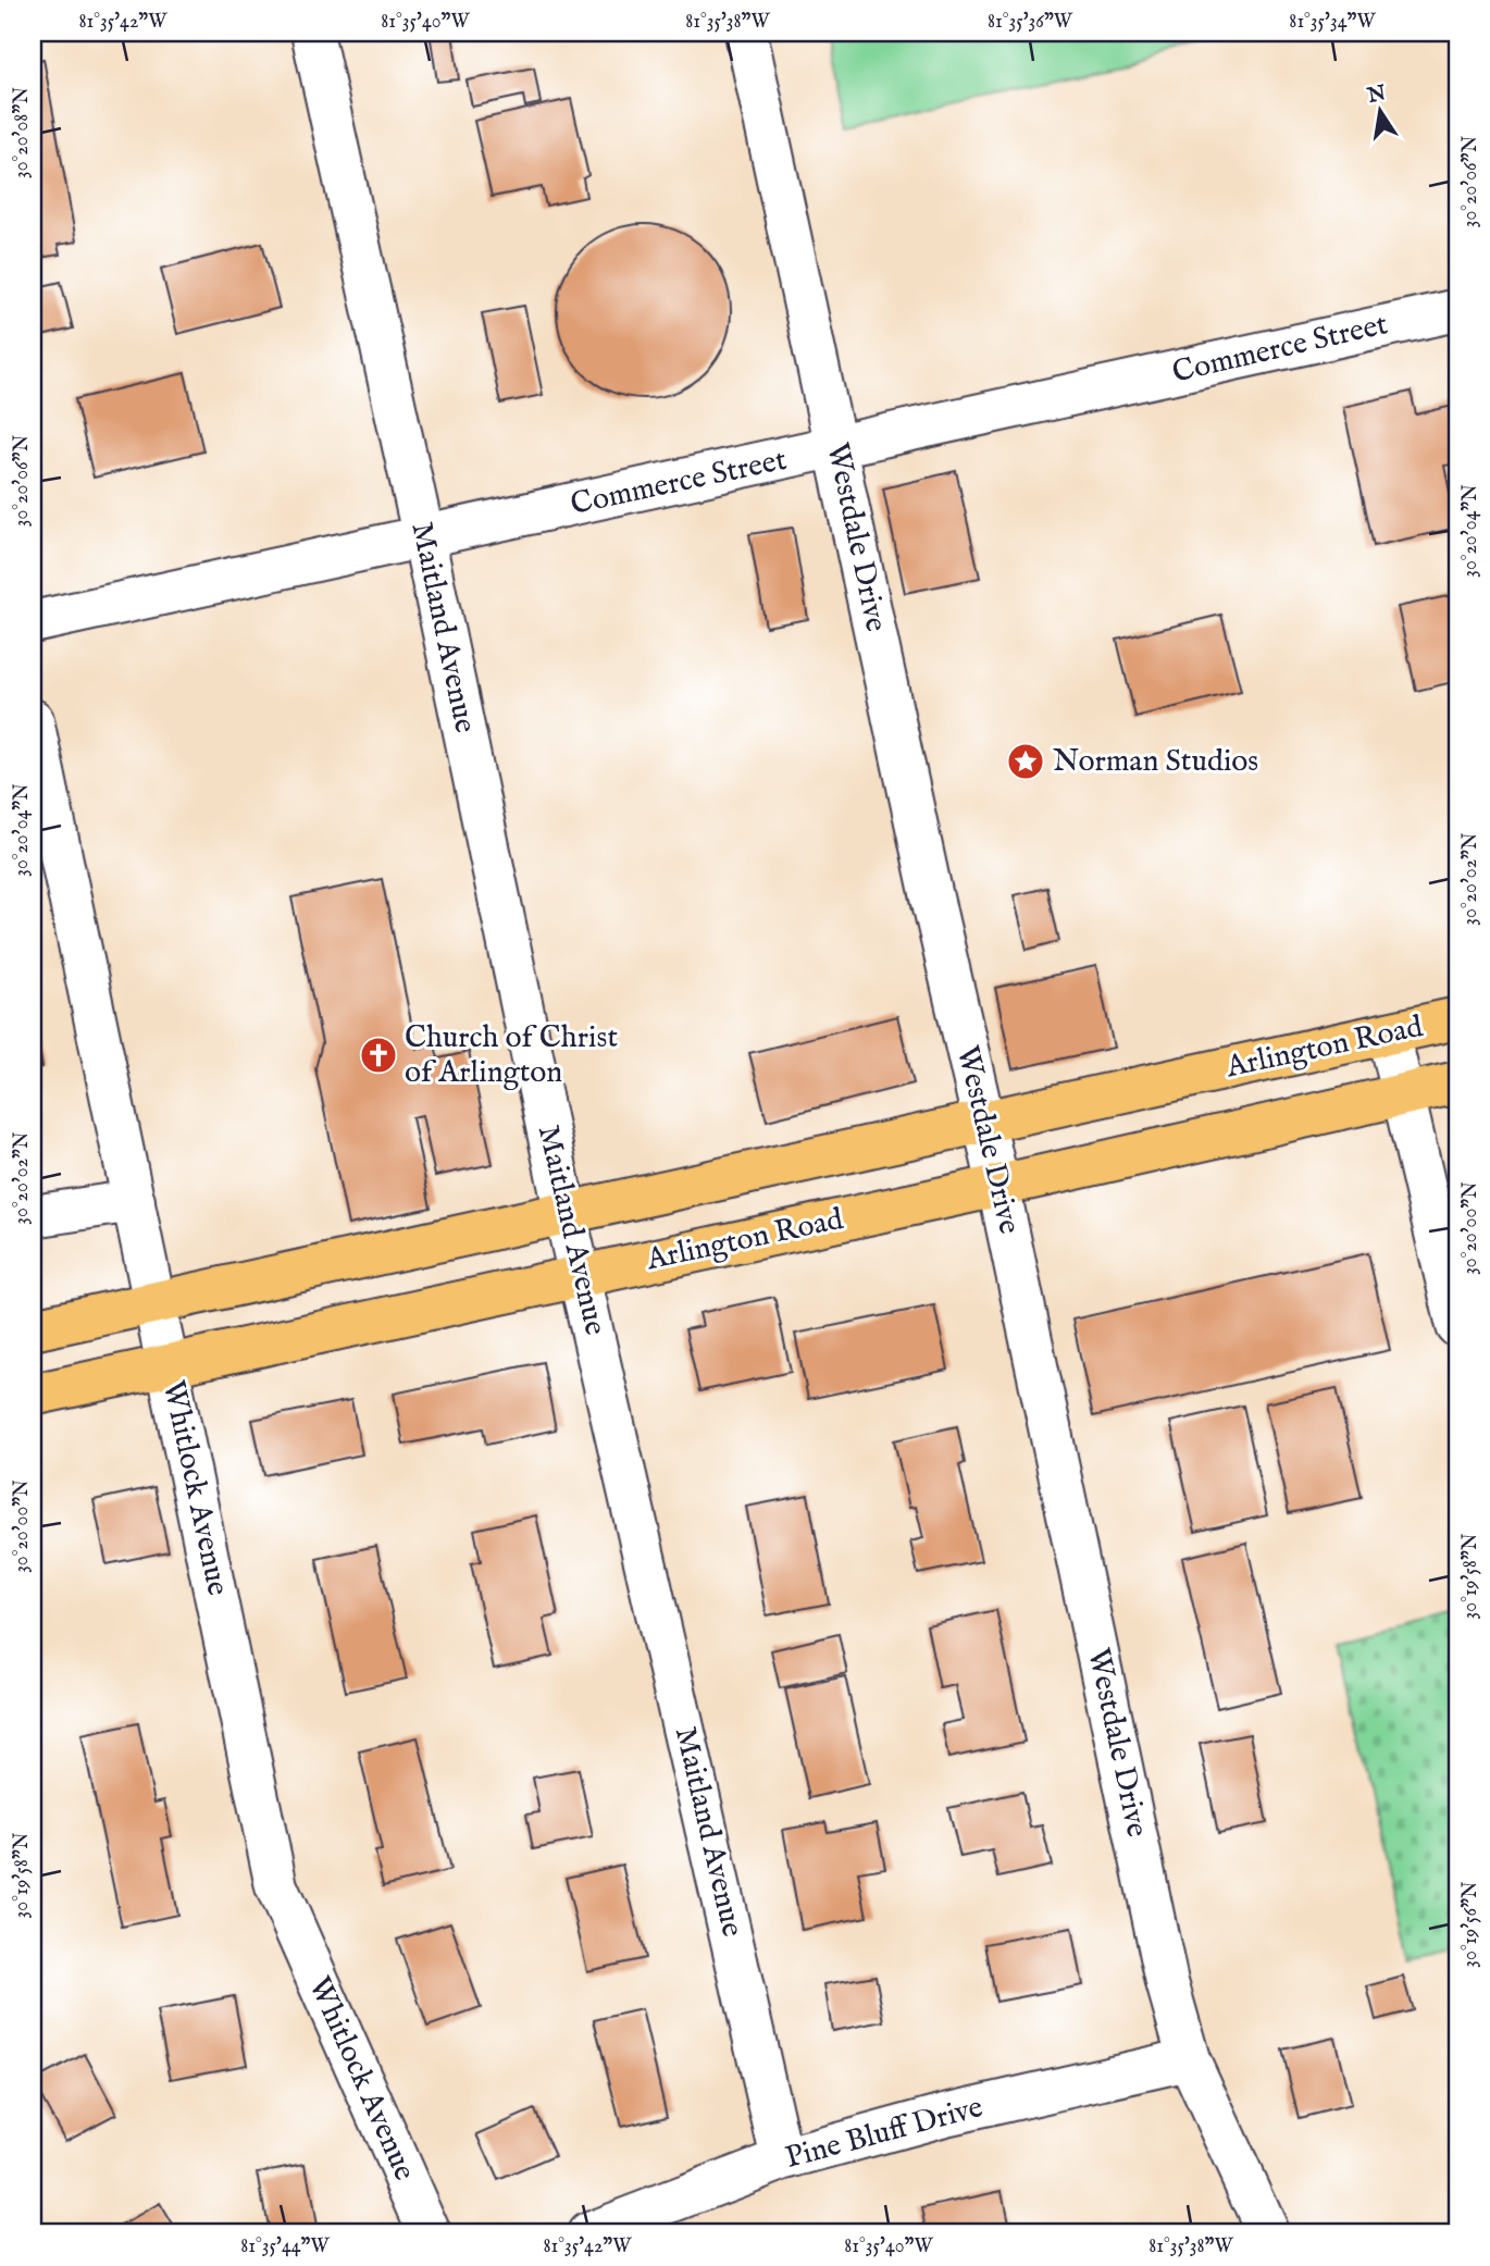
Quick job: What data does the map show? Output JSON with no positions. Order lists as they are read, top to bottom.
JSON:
{
  "streets": {
    "main road": ["Arlington Road"],
    "street": [
      "Commerce Street",
      "Westdale Drive",
      "Maitland Avenue",
      "Whitlock Avenue",
      "Pine Bluff Drive"
    ]
  },
  "crossings": [
    ["Commerce Street", "Westdale Drive"],
    ["Commerce Street", "Maitland Avenue"],
    ["Westdale Drive", "Arlington Road"],
    ["Westdale Drive", "Pine Bluff Drive"],
    ["Maitland Avenue", "Arlington Road"],
    ["Maitland Avenue", "Pine Bluff Drive"],
    ["Arlington Road", "Whitlock Avenue"]
  ],
  "places": {
    "place": ["Norman Studios"],
    "church": ["Church of Christ of Arlington"]
  },
  "north": "top",
  "coordinates": [
    "81°35'42\"W",
    "81°35'40\"W",
    "81°35'38\"W",
    "81°35'36\"W",
    "81°35'34\"W",
    "30°20'08\"N",
    "30°20'06\"N",
    "30°20'04\"N",
    "30°20'02\"N",
    "30°20'00\"N",
    "30°19'58\"N",
    "30°19'56\"N",
    "81°35'44\"W"
  ]
}
